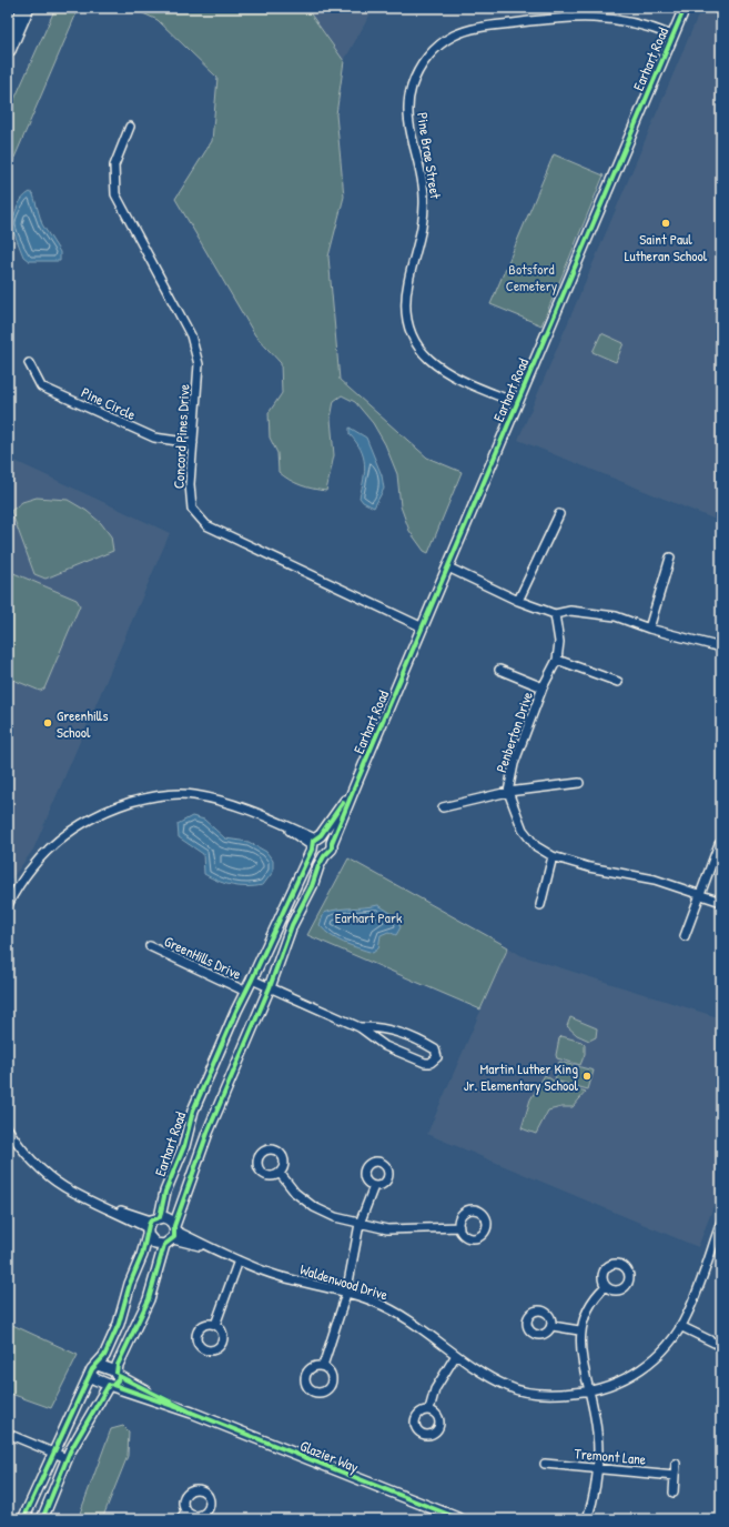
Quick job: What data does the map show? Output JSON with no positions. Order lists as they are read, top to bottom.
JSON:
{
  "streets": {
    "street": [
      "Earhart Road",
      "Pine Brae Street",
      "Pine Circle",
      "Concord Pines Drive",
      "Penberton Drive",
      "GreenHills Drive",
      "Waldenwood Drive",
      "Glazier Way",
      "Tremont Lane"
    ]
  },
  "crossings": [
    ["Earhart Road", "Pine Brae Street"],
    ["Earhart Road", "Concord Pines Drive"],
    ["Earhart Road", "GreenHills Drive"],
    ["Earhart Road", "Waldenwood Drive"],
    ["Pine Circle", "Concord Pines Drive"]
  ],
  "parks": ["Botsford Cemetery", "Earhart Park"],
  "places": ["Saint Paul Lutheran School", "Greenhills School", "Martin Luther King Jr. Elementary School"]
}
